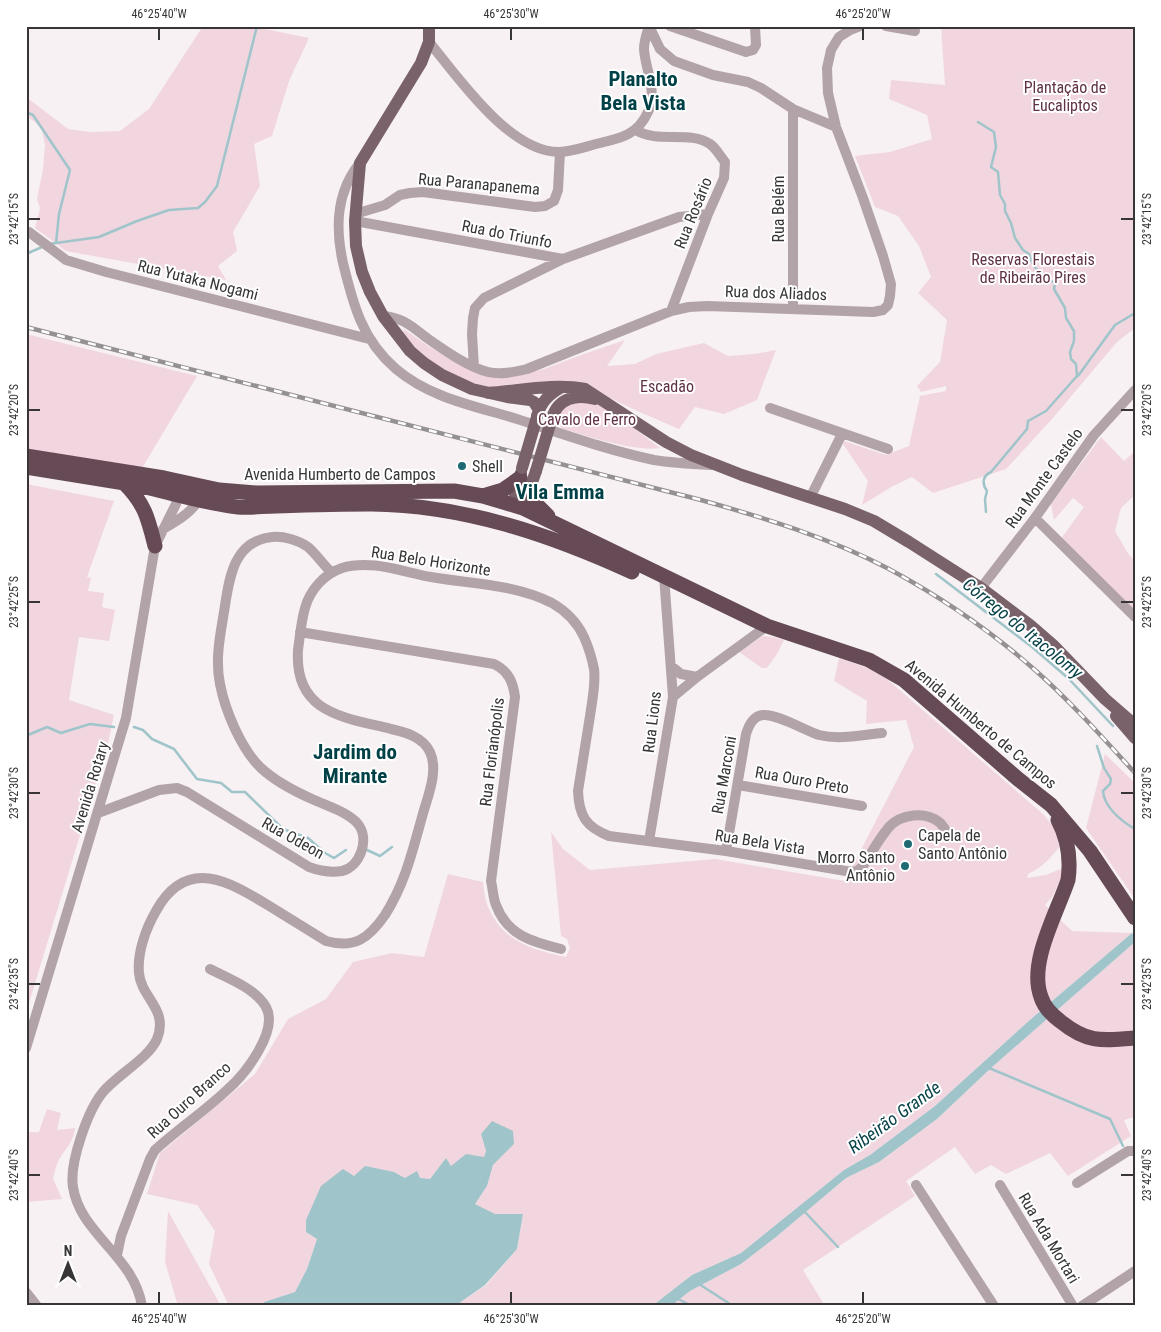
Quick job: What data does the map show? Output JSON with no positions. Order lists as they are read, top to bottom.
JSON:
{
  "streets": {
    "highway": ["Avenida Humberto de Campos"],
    "street": [
      "Rua Paranapanema",
      "Rua Belém",
      "Rua Rosário",
      "Rua do Triunfo",
      "Rua Yutaka Nogami",
      "Rua dos Aliados",
      "Rua Monte Castelo",
      "Rua Belo Horizonte",
      "Rua Lions",
      "Rua Florianópolis",
      "Rua Marconi",
      "Rua Ouro Preto",
      "Avenida Rotary",
      "Rua Odeon",
      "Rua Bela Vista",
      "Rua Ouro Branco",
      "Rua Ada Mortari"
    ]
  },
  "crossings": [
    ["Rua Paranapanema", "Rua do Triunfo"],
    ["Rua Belém", "Rua dos Aliados"],
    ["Rua Rosário", "Rua do Triunfo"],
    ["Rua Rosário", "Rua dos Aliados"],
    ["Avenida Humberto de Campos", "Rua Lions"],
    ["Avenida Humberto de Campos", "Avenida Rotary"],
    ["Rua Belo Horizonte", "Rua Lions"],
    ["Rua Belo Horizonte", "Rua Florianópolis"],
    ["Rua Belo Horizonte", "Rua Odeon"],
    ["Rua Belo Horizonte", "Rua Bela Vista"],
    ["Rua Belo Horizonte", "Rua Ouro Branco"],
    ["Rua Lions", "Rua Bela Vista"],
    ["Rua Marconi", "Rua Ouro Preto"],
    ["Rua Marconi", "Rua Bela Vista"],
    ["Avenida Rotary", "Rua Odeon"]
  ],
  "districts": ["Planalto Bela Vista", "Vila Emma", "Jardim do Mirante"],
  "water": ["Córrego do Itacolomy", "Ribeirão Grande"],
  "parks": [
    "Plantação de Eucaliptos",
    "Reservas Florestais de Ribeirão Pires",
    "Escadão",
    "Cavalo de Ferro"
  ],
  "places": ["Shell", "Capela de Santo Antônio", "Morro Santo Antônio"],
  "north": "top",
  "coordinates": [
    "46°25'40\"W",
    "46°25'30\"W",
    "46°25'20\"W",
    "23°42'15\"S",
    "23°42'20\"S",
    "23°42'25\"S",
    "23°42'30\"S",
    "23°42'35\"S",
    "23°42'40\"S"
  ]
}
